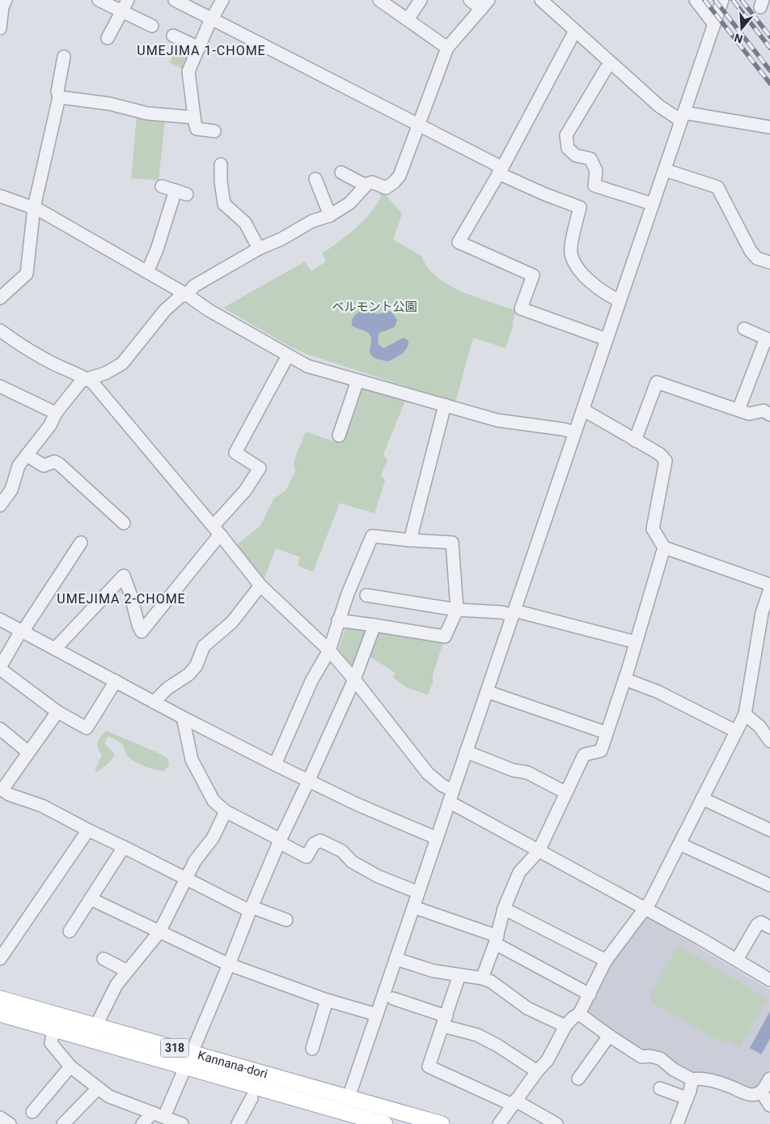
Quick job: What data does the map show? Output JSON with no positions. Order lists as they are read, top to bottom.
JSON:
{
  "streets": {
    "main road": ["318", "Kannana-dori"]
  },
  "districts": ["UMEJIMA 1-CHOME", "UMEJIMA 2-CHOME"],
  "parks": ["ベルモント公園"],
  "north": "bottom"
}
